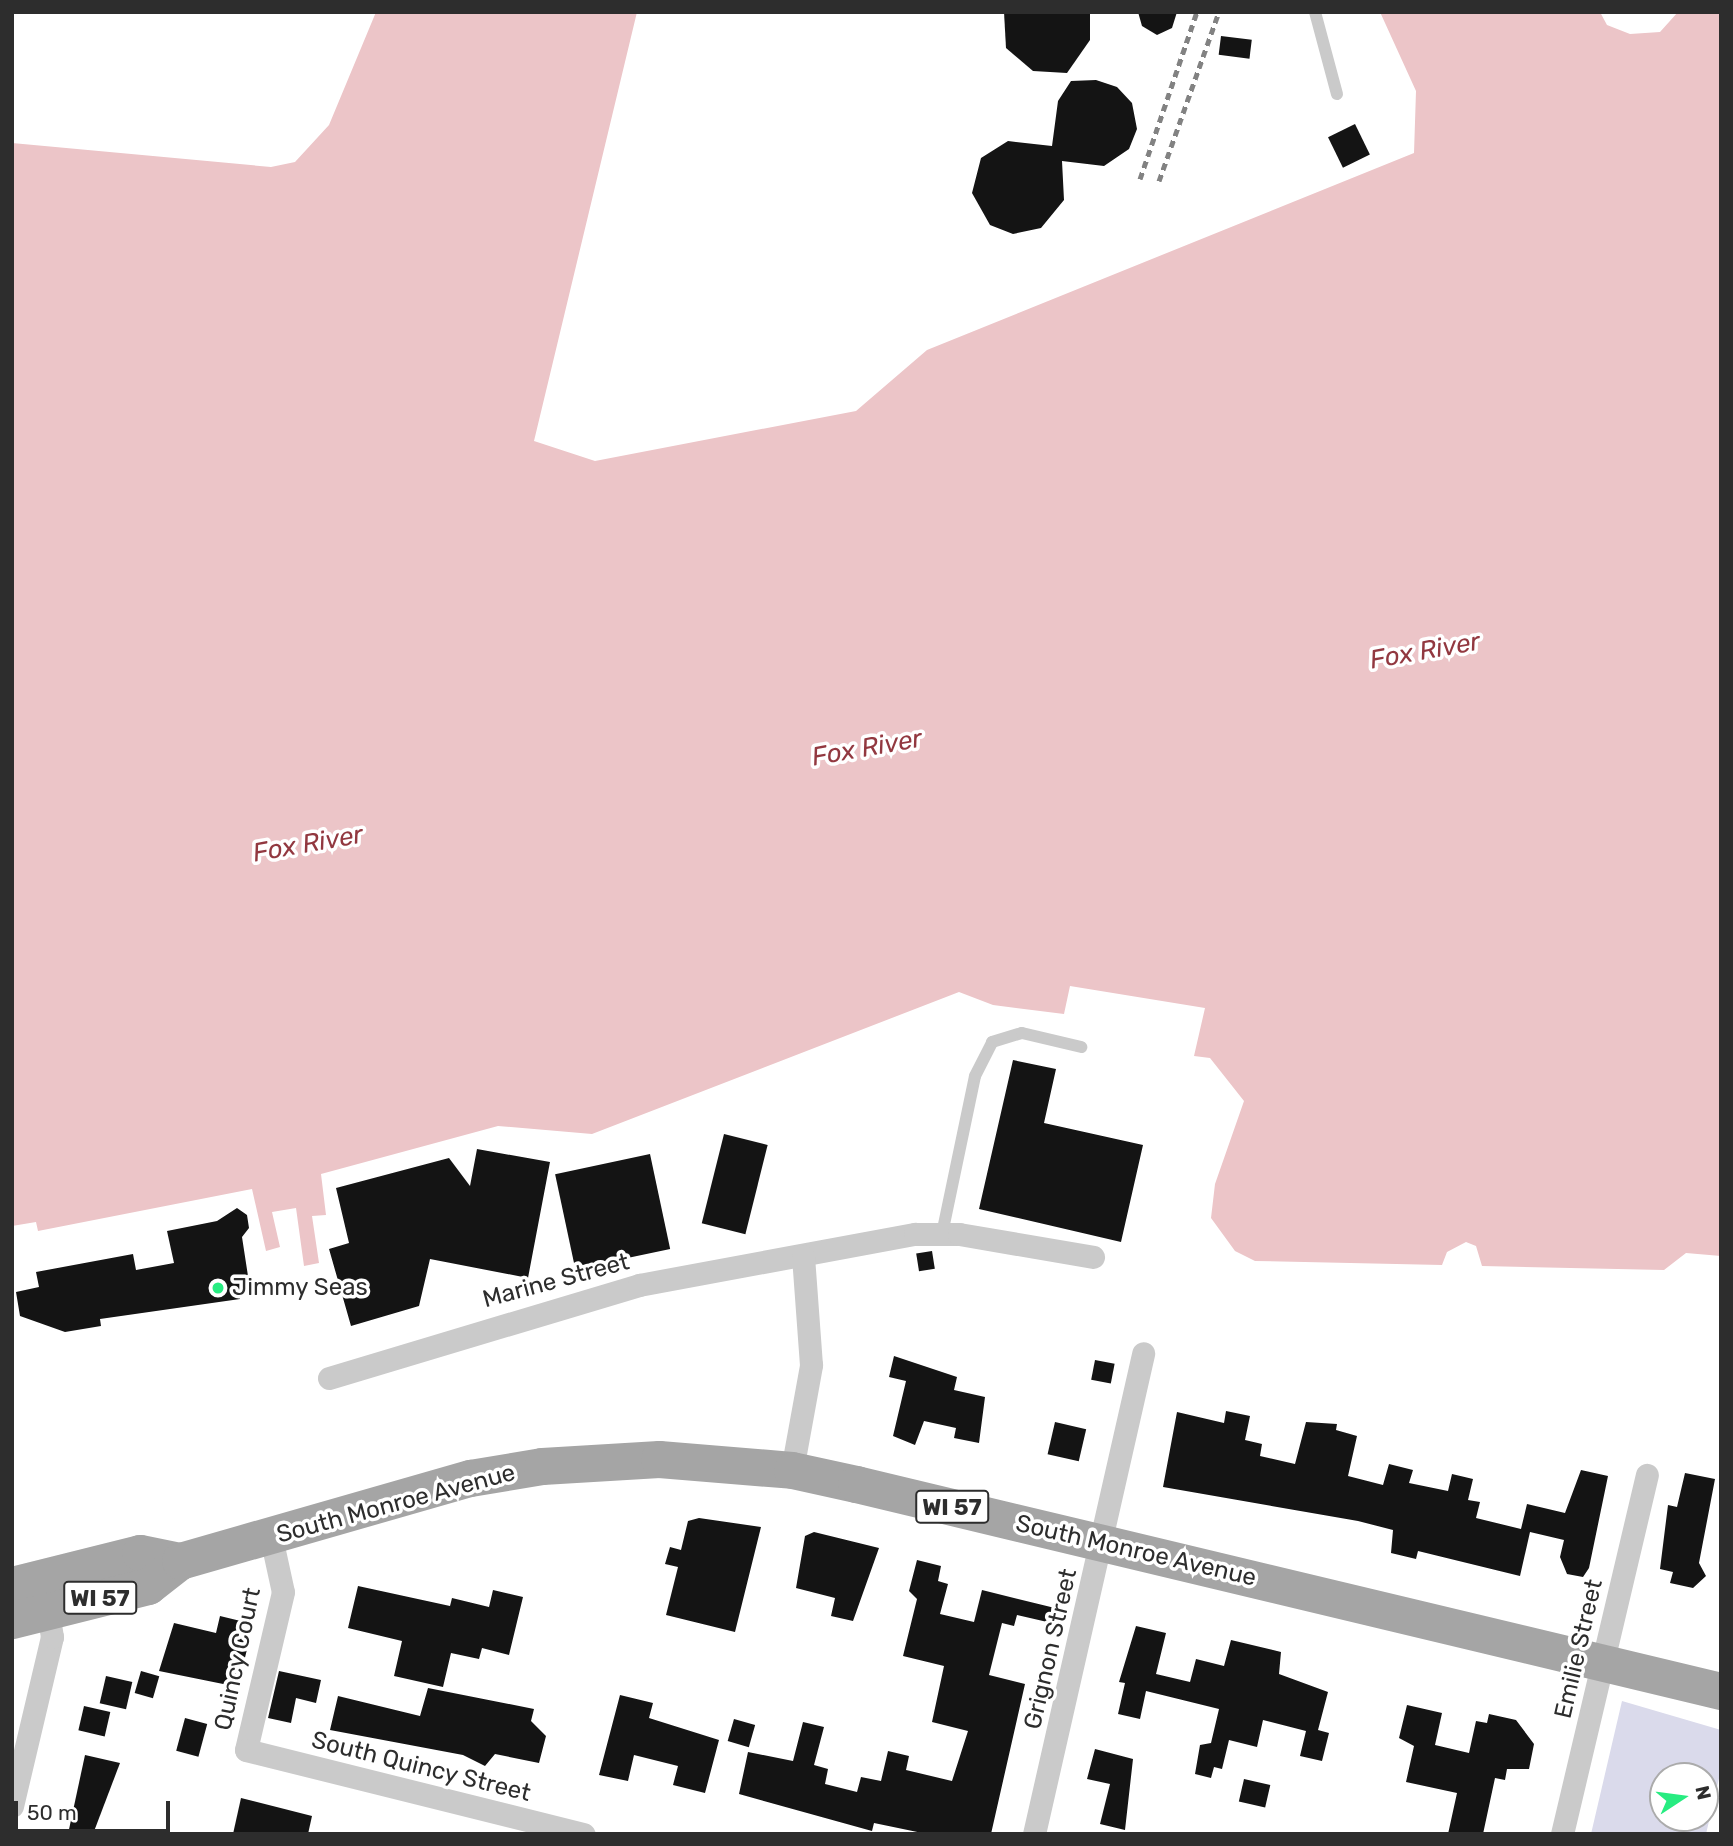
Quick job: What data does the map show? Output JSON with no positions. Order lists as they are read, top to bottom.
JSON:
{
  "streets": {
    "main road": ["South Monroe Avenue", "WI 57"],
    "street": [
      "Marine Street",
      "Grignon Street",
      "Emilie Street",
      "Quincy Court",
      "South Quincy Street"
    ]
  },
  "crossings": [
    ["South Monroe Avenue", "Grignon Street"],
    ["South Monroe Avenue", "Emilie Street"],
    ["South Monroe Avenue", "Quincy Court"],
    ["Quincy Court", "South Quincy Street"]
  ],
  "water": ["Fox River"],
  "places": ["Jimmy Seas"],
  "scale_bar": "50 m",
  "north": "right"
}
